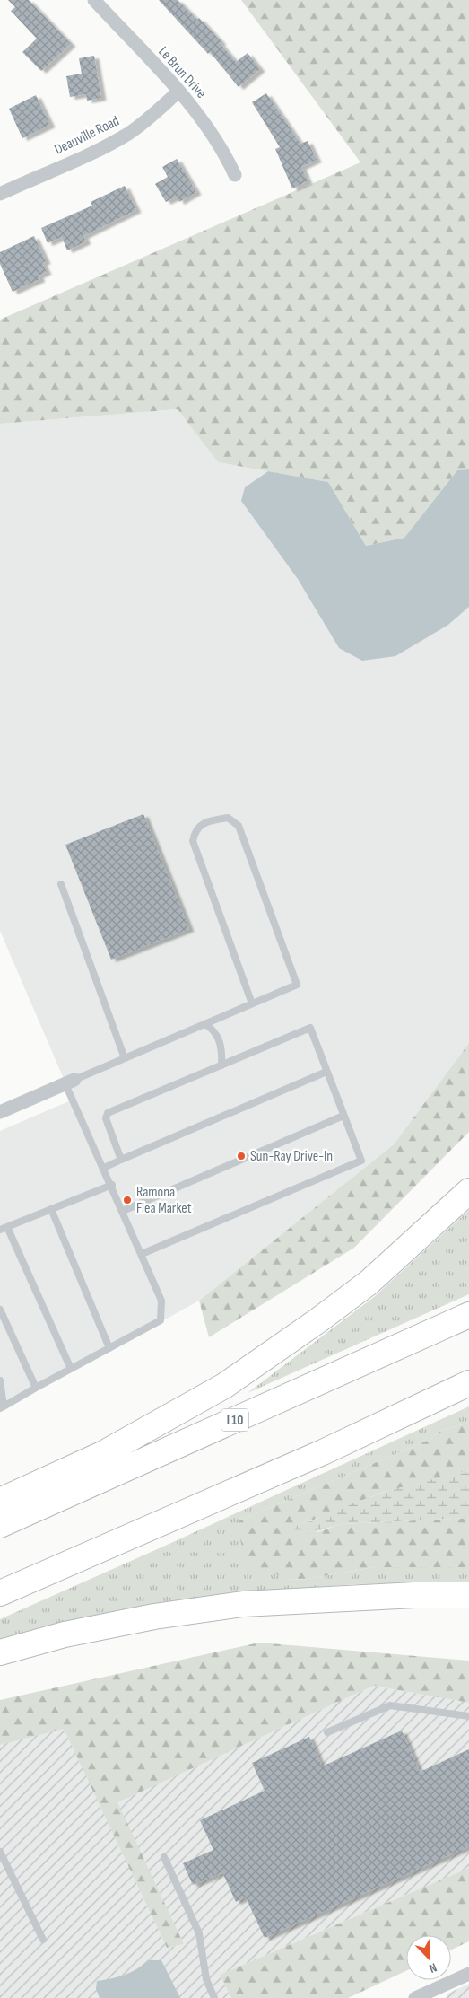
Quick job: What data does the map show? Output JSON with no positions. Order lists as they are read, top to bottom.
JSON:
{
  "streets": {
    "highway": ["I 10"],
    "street": ["Le Brun Drive", "Deauville Road"]
  },
  "crossings": [
    ["Le Brun Drive", "Deauville Road"]
  ],
  "places": ["Sun-Ray Drive-In", "Ramona Flea Market"],
  "north": "bottom right"
}
